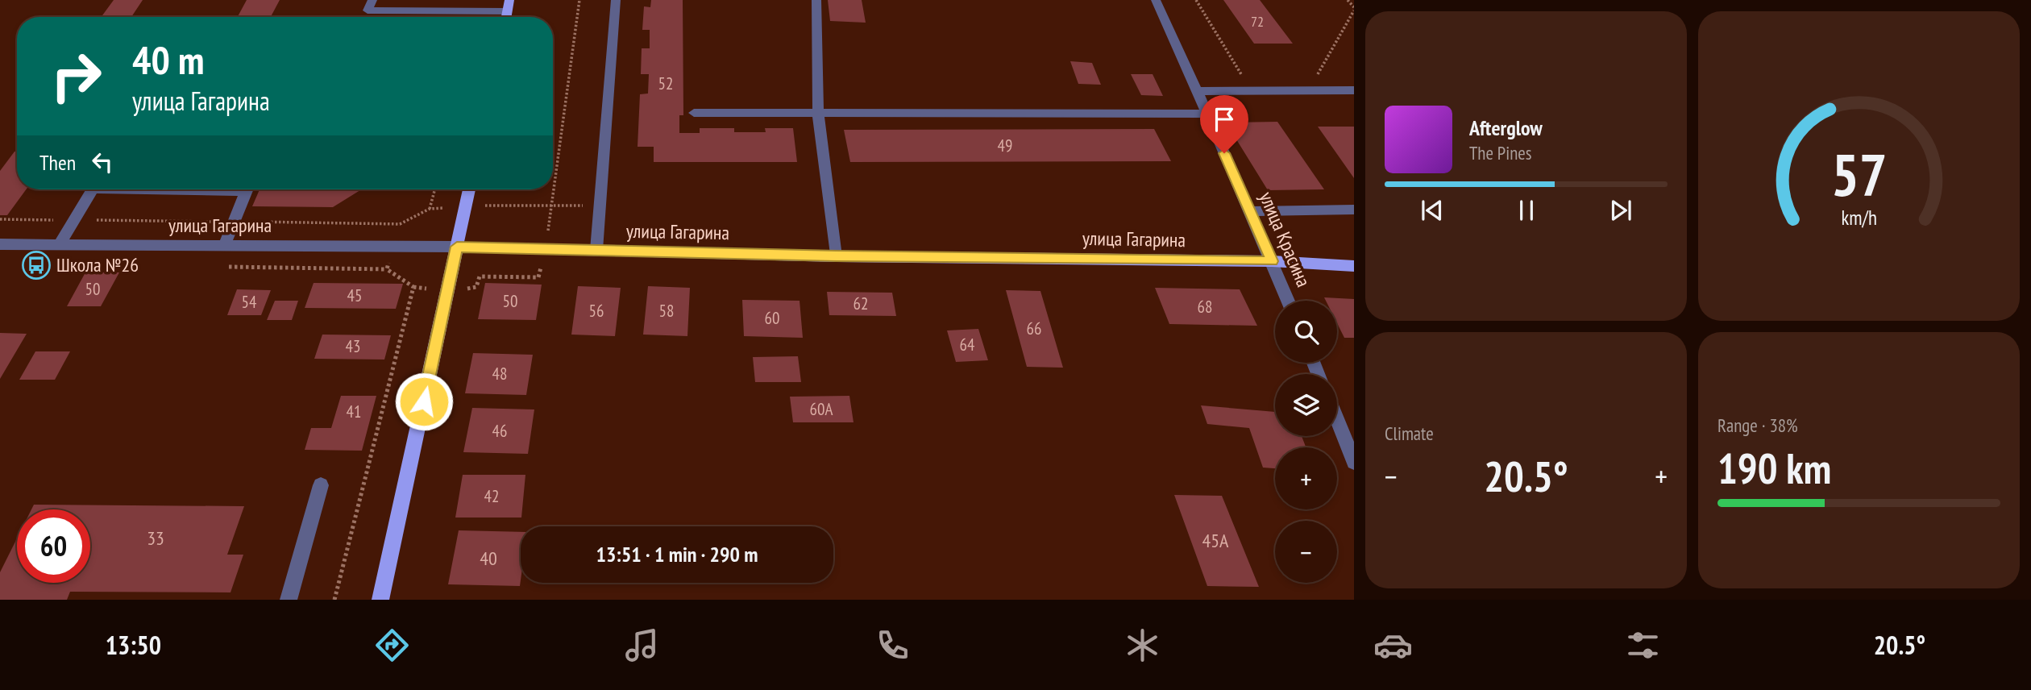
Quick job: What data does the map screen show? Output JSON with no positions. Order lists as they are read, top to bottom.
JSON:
{
  "streets": {
    "main road": ["улица Гагарина"],
    "street": ["улица Красина"]
  },
  "crossings": [
    ["улица Гагарина", "улица Красина"]
  ],
  "places": {
    "bus stop": ["Школа №26"]
  },
  "house_numbers": [
    "72",
    "52",
    "49",
    "50",
    "45",
    "50",
    "54",
    "62",
    "68",
    "56",
    "58",
    "60",
    "66",
    "64",
    "43",
    "48",
    "60А",
    "41",
    "46",
    "42",
    "33",
    "45А",
    "40"
  ],
  "page": {
    "turn": ["40 m", "улица Гагарина"],
    "song": ["Afterglow", "The Pines"],
    "then": "Then",
    "map_buttons": ["+", "−"],
    "tile": [
      "Climate",
      ["Range · 38%", "190 km"]
    ],
    "heat": ["−", "20.5°", "+"],
    "limit": "60",
    "trip": "13:51 · 1 min · 290 m",
    "tabs": ["13:50", "20.5°"],
    "gauge": ["57", "km/h"]
  }
}
